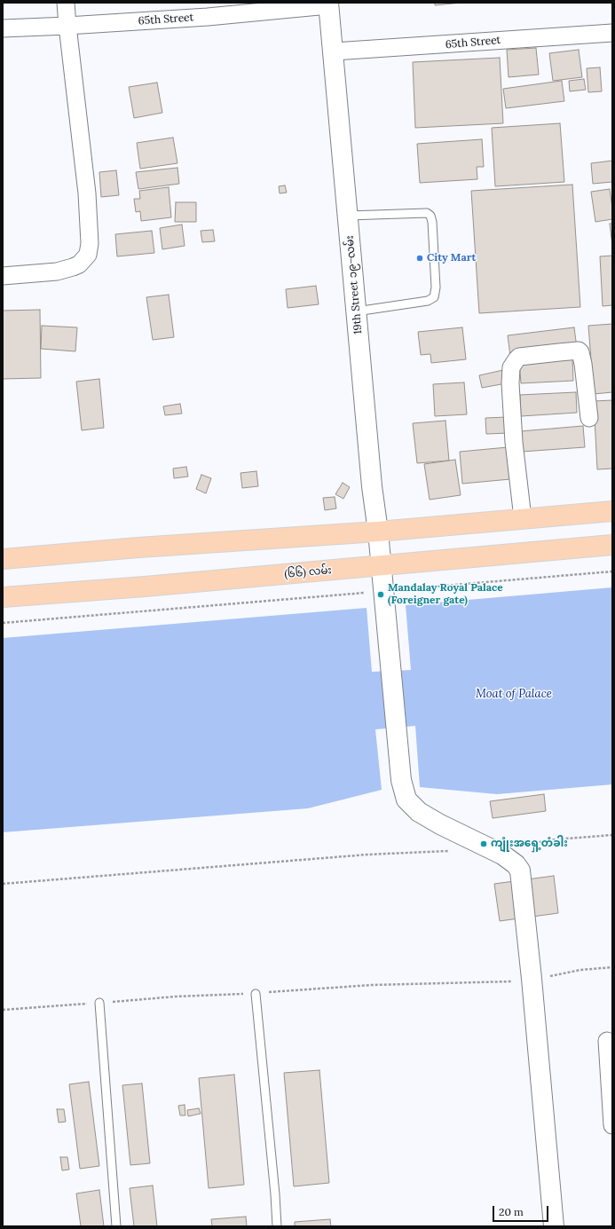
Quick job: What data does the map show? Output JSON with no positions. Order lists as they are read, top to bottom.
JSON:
{
  "streets": {
    "main road": ["(၆၆) လမ်း"],
    "street": ["65th Street", "19th Street ၁၉−လမ်း"]
  },
  "crossings": [
    ["65th Street", "19th Street ၁၉−လမ်း"],
    ["19th Street ၁၉−လမ်း", "(၆၆) လမ်း"]
  ],
  "water": ["Moat of Palace"],
  "places": ["City Mart", "Mandalay Royal Palace (Foreigner gate)", "ကျုံးအရှေ့တံခါး"],
  "scale_bar": "20 m"
}
